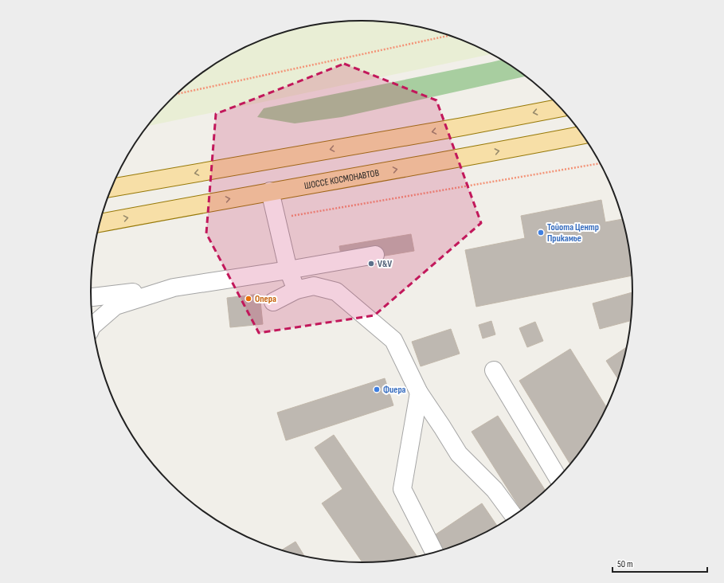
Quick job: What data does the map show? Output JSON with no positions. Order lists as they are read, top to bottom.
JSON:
{
  "streets": {
    "main road": ["ШОССЕ КОСМОНАВТОВ"]
  },
  "places": [
    "Тойота Центр Прикамье",
    "V&V",
    "Опера",
    "Фиера"
  ],
  "scale_bar": "50 m"
}
